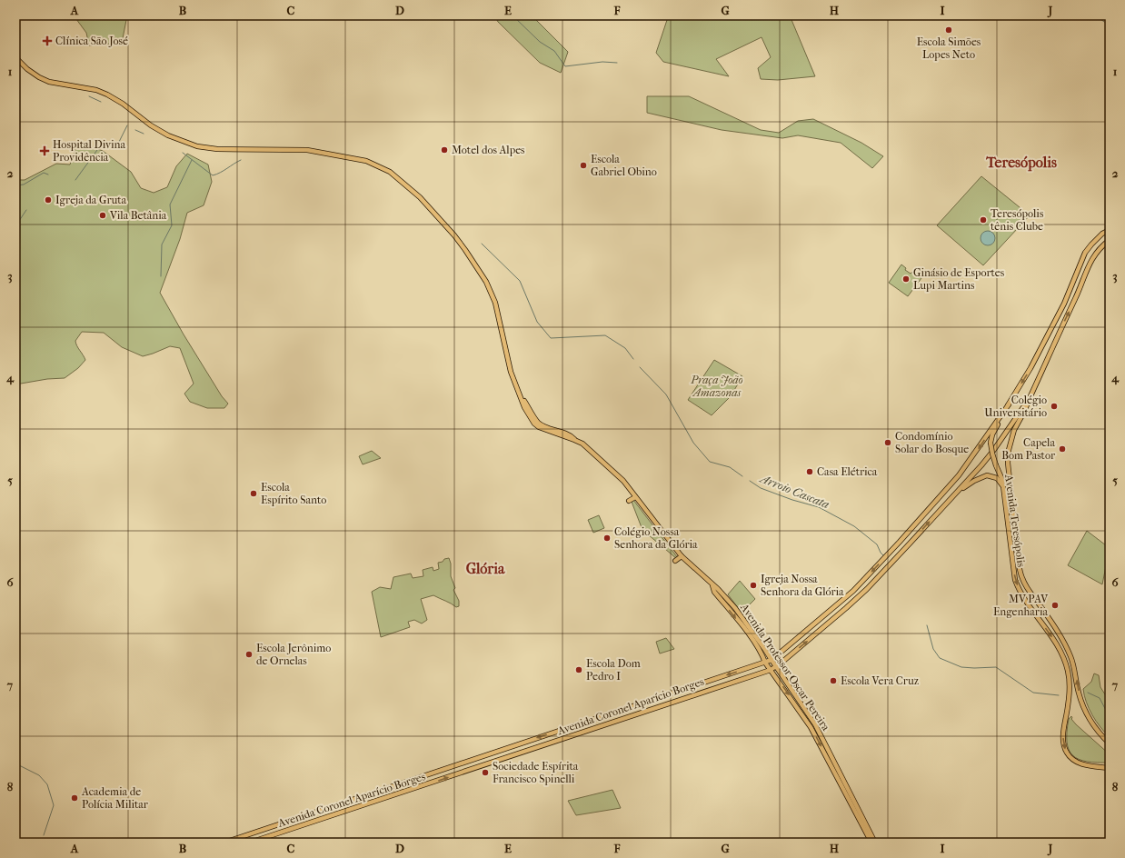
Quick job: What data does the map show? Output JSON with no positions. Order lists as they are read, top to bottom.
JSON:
{
  "streets": {
    "main road": ["Avenida Teresópolis", "Avenida Professor Oscar Pereira", "Avenida Coronel Aparício Borges"]
  },
  "crossings": [
    ["Avenida Teresópolis", "Avenida Coronel Aparício Borges"],
    ["Avenida Professor Oscar Pereira", "Avenida Coronel Aparício Borges"]
  ],
  "districts": ["Teresópolis", "Glória"],
  "water": ["Arroio Cascata"],
  "parks": ["Praça João Amazonas"],
  "places": {
    "other": [
      "Escola Simões Lopes Neto",
      "Motel dos Alpes",
      "Escola Gabriel Obino",
      "Igreja da Gruta",
      "Vila Betânia",
      "Teresópolis tênis Clube",
      "Ginásio de Esportes Lupi Martins",
      "Colégio Universitário",
      "Condomínio Solar do Bosque",
      "Capela Bom Pastor",
      "Casa Elétrica",
      "Escola Espírito Santo",
      "Colégio Nossa Senhora da Glória",
      "Igreja Nossa Senhora da Glória",
      "MV PAV Engenharia",
      "Escola Jerônimo de Ornelas",
      "Escola Dom Pedro I",
      "Escola Vera Cruz",
      "Sociedade Espírita Francisco Spinelli",
      "Academia de Polícia Militar"
    ],
    "health": ["Clínica São José", "Hospital Divina Providência"]
  },
  "grid": {
    "columns": [
      "A",
      "B",
      "C",
      "D",
      "E",
      "F",
      "G",
      "H",
      "I",
      "J"
    ],
    "rows": [
      "1",
      "2",
      "3",
      "4",
      "5",
      "6",
      "7",
      "8"
    ]
  }
}
